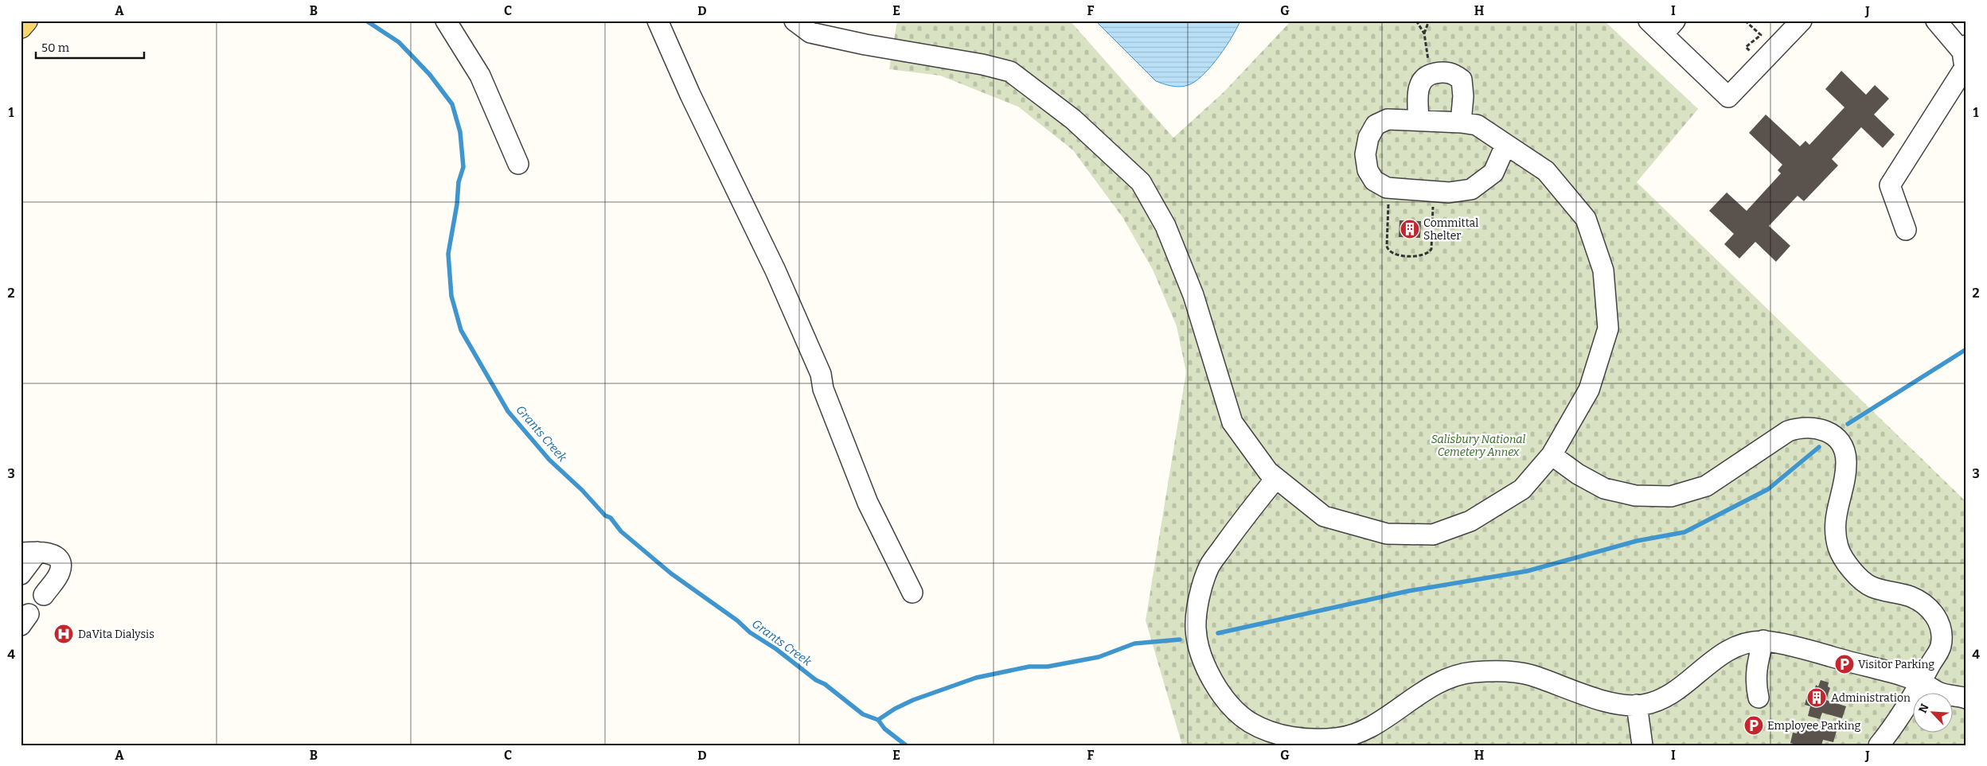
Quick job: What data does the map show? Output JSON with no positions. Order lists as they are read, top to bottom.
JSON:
{
  "water": ["Grants Creek"],
  "parks": ["Salisbury National Cemetery Annex"],
  "places": {
    "building": ["Committal Shelter", "Administration"],
    "hospital": ["DaVita Dialysis"],
    "parking": ["Visitor Parking", "Employee Parking"]
  },
  "scale_bar": "50 m",
  "north": "top left",
  "grid": {
    "columns": [
      "A",
      "B",
      "C",
      "D",
      "E",
      "F",
      "G",
      "H",
      "I",
      "J"
    ],
    "rows": [
      "1",
      "2",
      "3",
      "4"
    ]
  }
}
